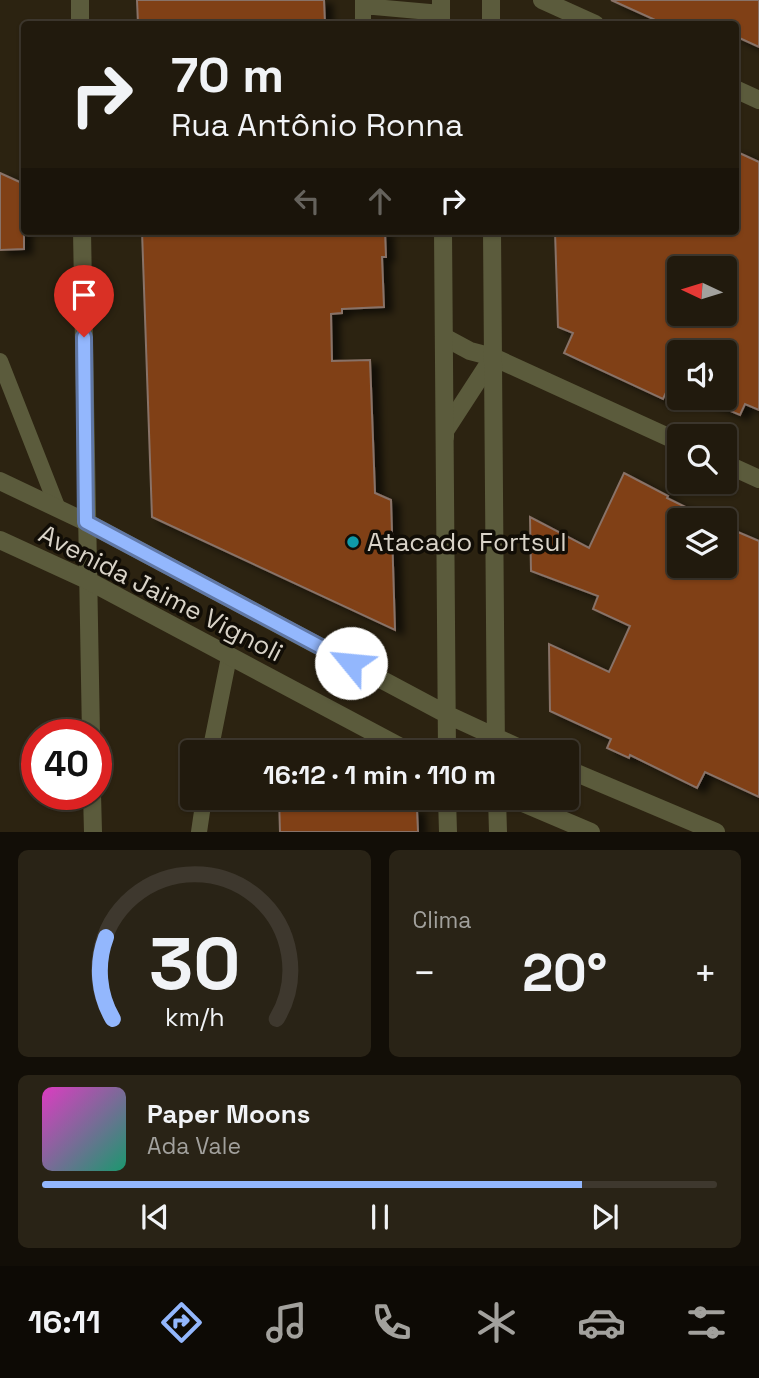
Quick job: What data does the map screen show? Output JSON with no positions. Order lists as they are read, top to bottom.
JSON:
{
  "streets": {
    "street": ["Avenida Jaime Vignoli"]
  },
  "places": ["Atacado Fortsul"],
  "north": "left",
  "page": {
    "turn": ["70 m", "Rua Antônio Ronna"],
    "limit": "40",
    "trip": "16:12 · 1 min · 110 m",
    "tile": "Clima",
    "heat": ["−", "20°", "+"],
    "song": ["Paper Moons", "Ada Vale"],
    "tabs": "16:11",
    "gauge": ["30", "km/h"]
  }
}
